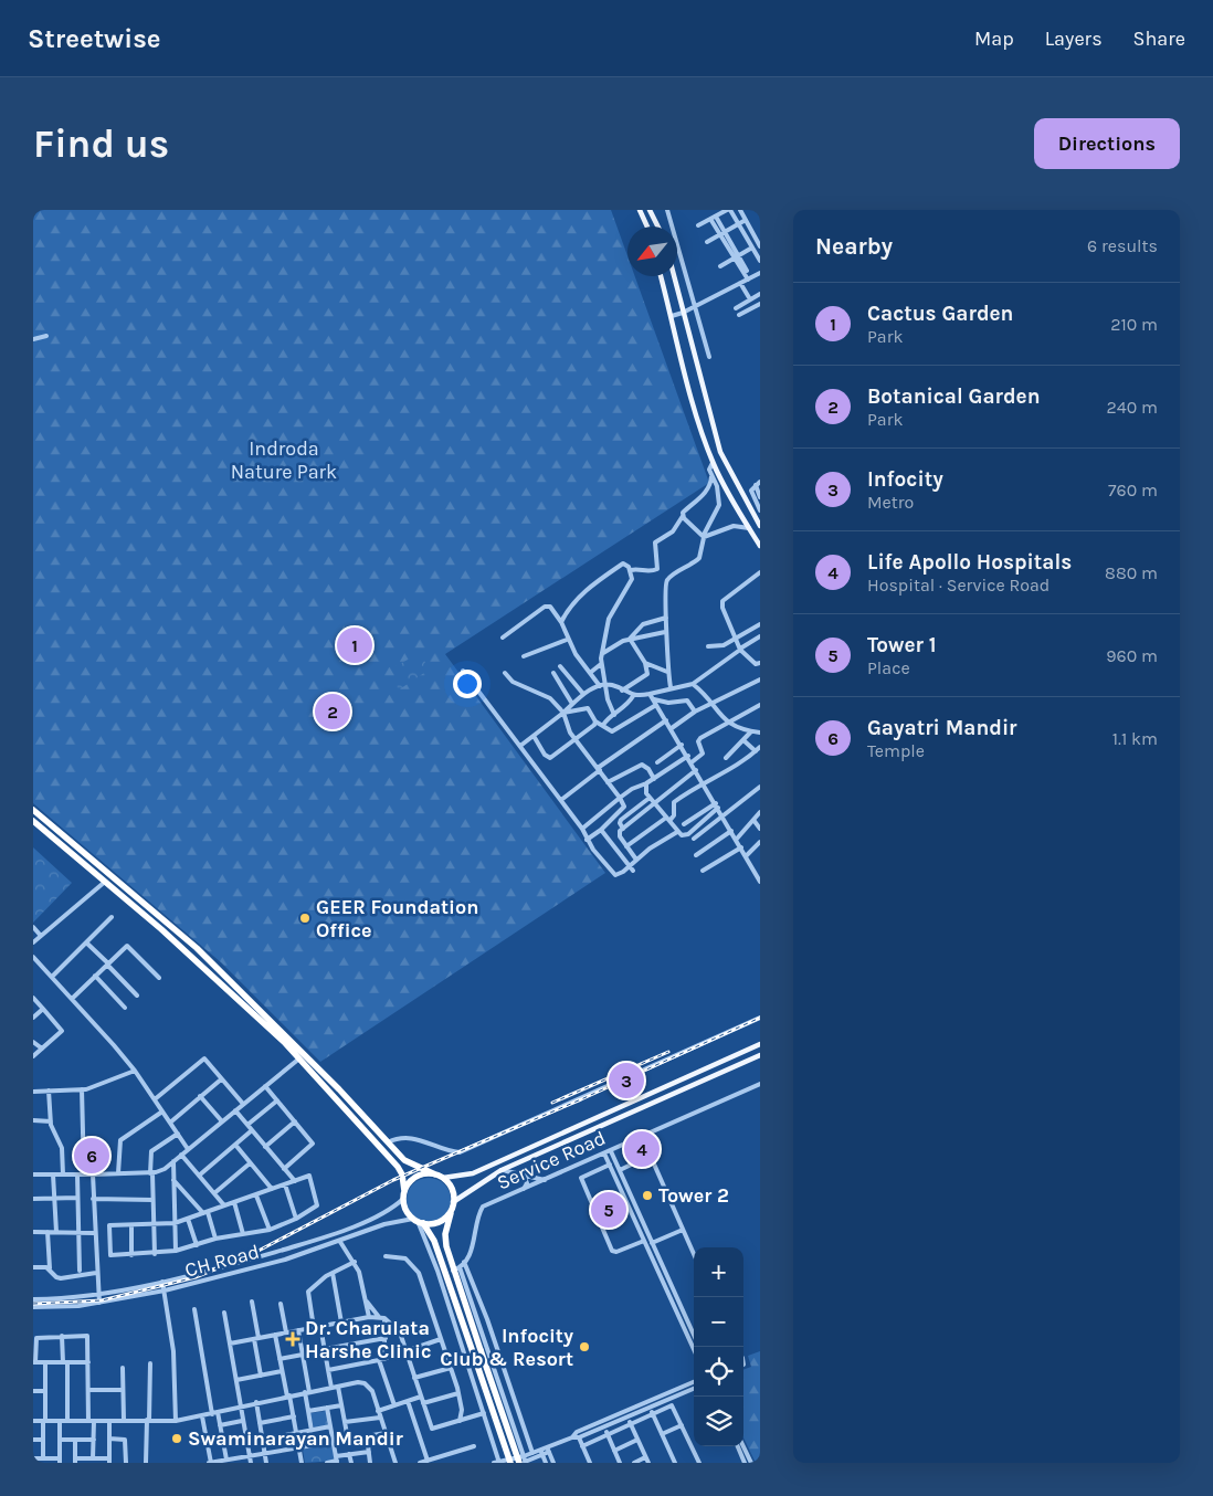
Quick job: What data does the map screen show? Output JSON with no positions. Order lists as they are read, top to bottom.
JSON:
{
  "streets": {
    "street": ["Service Road", "CH Road"]
  },
  "parks": ["Indroda Nature Park"],
  "places": {
    "other": [
      "GEER Foundation Office",
      "Tower 2",
      "Infocity Club & Resort",
      "Swaminarayan Mandir"
    ],
    "health": ["Dr. Charulata Harshe Clinic"]
  },
  "north": "bottom left",
  "page": {
    "header": "Streetwise",
    "nav": ["Map", "Layers", "Share"],
    "buttons": "Directions",
    "title": "Find us",
    "heading": ["Nearby", "6 results"],
    "list": [
      {
        "mark": "1",
        "name": "Cactus Garden",
        "note": "Park",
        "value": "210 m"
      },
      {
        "mark": "2",
        "name": "Botanical Garden",
        "note": "Park",
        "value": "240 m"
      },
      {
        "mark": "3",
        "name": "Infocity",
        "note": "Metro",
        "value": "760 m"
      },
      {
        "mark": "4",
        "name": "Life Apollo Hospitals",
        "note": "Hospital · Service Road",
        "value": "880 m"
      },
      {
        "mark": "5",
        "name": "Tower 1",
        "note": "Place",
        "value": "960 m"
      },
      {
        "mark": "6",
        "name": "Gayatri Mandir",
        "note": "Temple",
        "value": "1.1 km"
      }
    ],
    "pins": [
      "1",
      "2",
      "3",
      "4",
      "6",
      "5"
    ],
    "map_buttons": ["+", "−"]
  }
}
